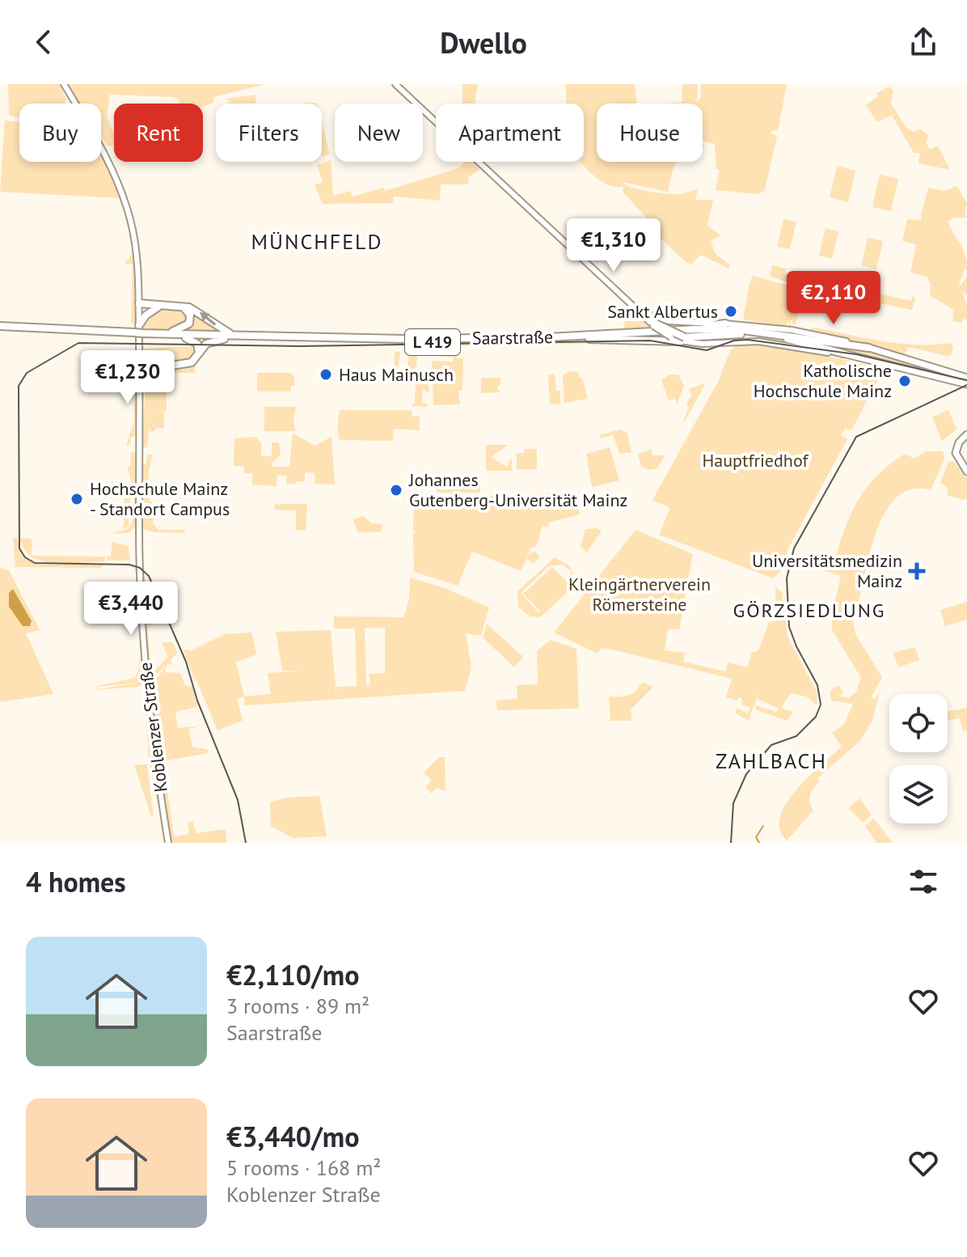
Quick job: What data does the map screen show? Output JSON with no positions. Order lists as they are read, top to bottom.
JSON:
{
  "streets": {
    "highway": ["Saarstraße", "L 419"],
    "main road": ["Koblenzer Straße"]
  },
  "crossings": [
    ["Saarstraße", "L 419"]
  ],
  "districts": ["MÜNCHFELD", "GÖRZSIEDLUNG", "ZAHLBACH"],
  "parks": ["Hauptfriedhof", "Kleingärtnerverein Römersteine"],
  "places": {
    "other": [
      "Sankt Albertus",
      "Haus Mainusch",
      "Katholische Hochschule Mainz",
      "Johannes Gutenberg-Universität Mainz",
      "Hochschule Mainz - Standort Campus"
    ],
    "health": ["Universitätsmedizin Mainz"]
  },
  "page": {
    "header": "Dwello",
    "chip": [
      "Buy",
      "Rent",
      "Filters",
      "New",
      "Apartment",
      "House"
    ],
    "price": [
      "€1,310",
      "€2,110",
      "€1,230",
      "€3,440"
    ],
    "heading": "4 homes",
    "list": [
      {
        "name": "€2,110/mo",
        "note": "3 rooms · 89 m² · Saarstraße"
      },
      {
        "name": "€3,440/mo",
        "note": "5 rooms · 168 m² · Koblenzer Straße"
      }
    ]
  }
}
